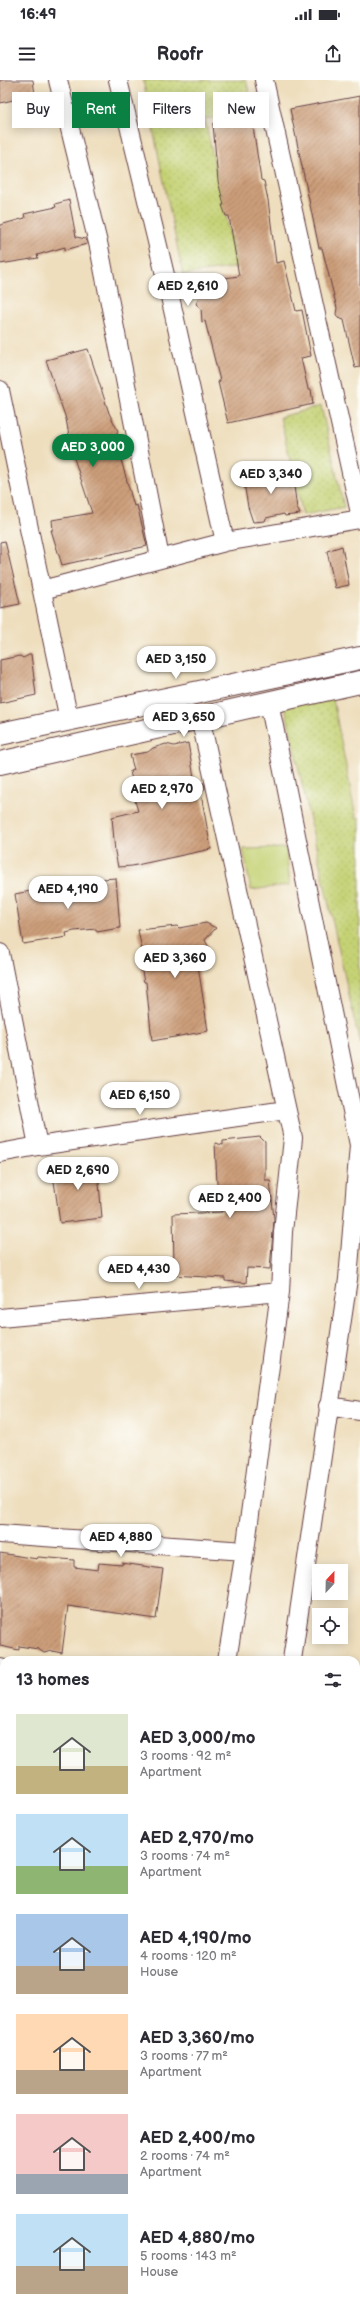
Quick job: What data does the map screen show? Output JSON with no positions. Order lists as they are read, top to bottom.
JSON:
{
  "north": "top",
  "page": {
    "status": "16:49",
    "header": "Roofr",
    "chip": [
      "Buy",
      "Rent",
      "Filters",
      "New"
    ],
    "price": [
      "AED 2,610",
      "AED 3,000",
      "AED 3,340",
      "AED 3,150",
      "AED 3,650",
      "AED 2,970",
      "AED 4,190",
      "AED 3,360",
      "AED 6,150",
      "AED 2,690",
      "AED 2,400",
      "AED 4,430",
      "AED 4,880"
    ],
    "heading": "13 homes",
    "list": [
      {
        "name": "AED 3,000/mo",
        "note": "3 rooms · 92 m² · Apartment"
      },
      {
        "name": "AED 2,970/mo",
        "note": "3 rooms · 74 m² · Apartment"
      },
      {
        "name": "AED 4,190/mo",
        "note": "4 rooms · 120 m² · House"
      },
      {
        "name": "AED 3,360/mo",
        "note": "3 rooms · 77 m² · Apartment"
      },
      {
        "name": "AED 2,400/mo",
        "note": "2 rooms · 74 m² · Apartment"
      },
      {
        "name": "AED 4,880/mo",
        "note": "5 rooms · 143 m² · House"
      }
    ]
  }
}
